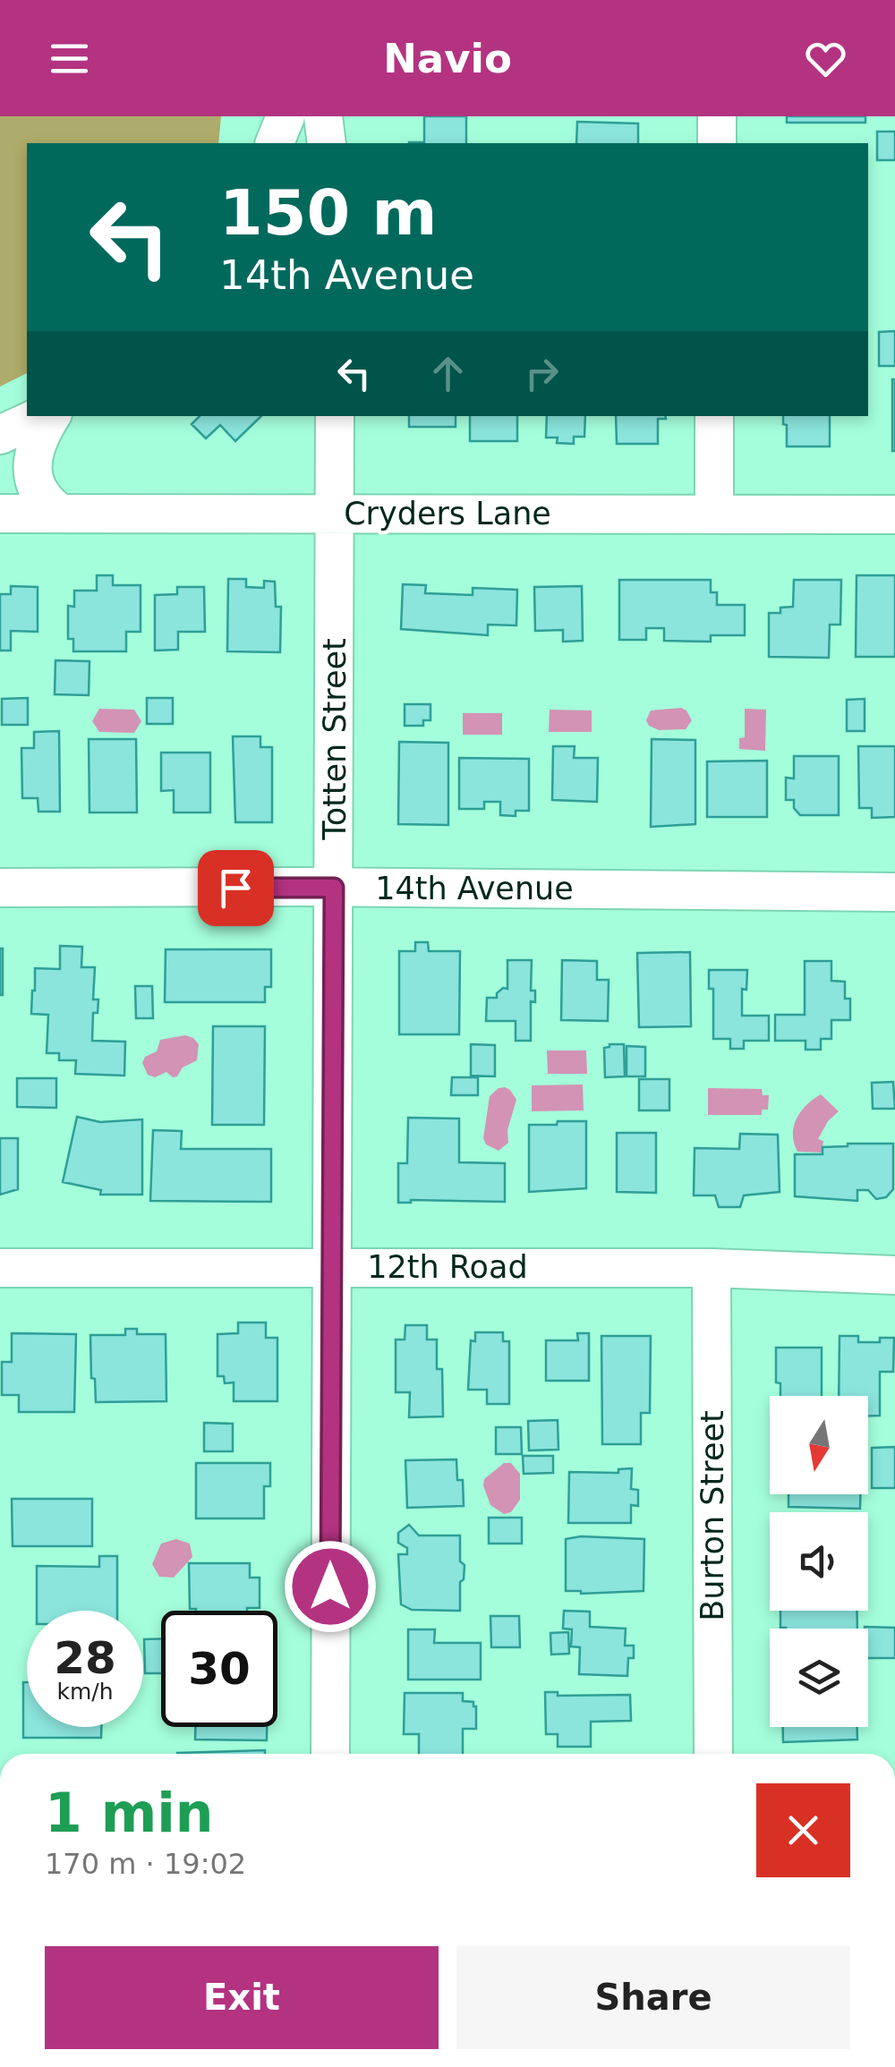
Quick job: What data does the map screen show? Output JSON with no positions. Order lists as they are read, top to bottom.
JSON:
{
  "streets": {
    "street": [
      "Cryders Lane",
      "Totten Street",
      "14th Avenue",
      "12th Road",
      "Burton Street"
    ]
  },
  "crossings": [
    ["Cryders Lane", "Totten Street"],
    ["Totten Street", "14th Avenue"],
    ["Totten Street", "12th Road"],
    ["12th Road", "Burton Street"]
  ],
  "north": "bottom",
  "page": {
    "header": "Navio",
    "turn": ["150 m", "14th Avenue"],
    "speed": "28 km/h",
    "limit": "30",
    "heading": ["1 min", "170 m · 19:02"],
    "buttons": ["Exit", "Share"]
  }
}
